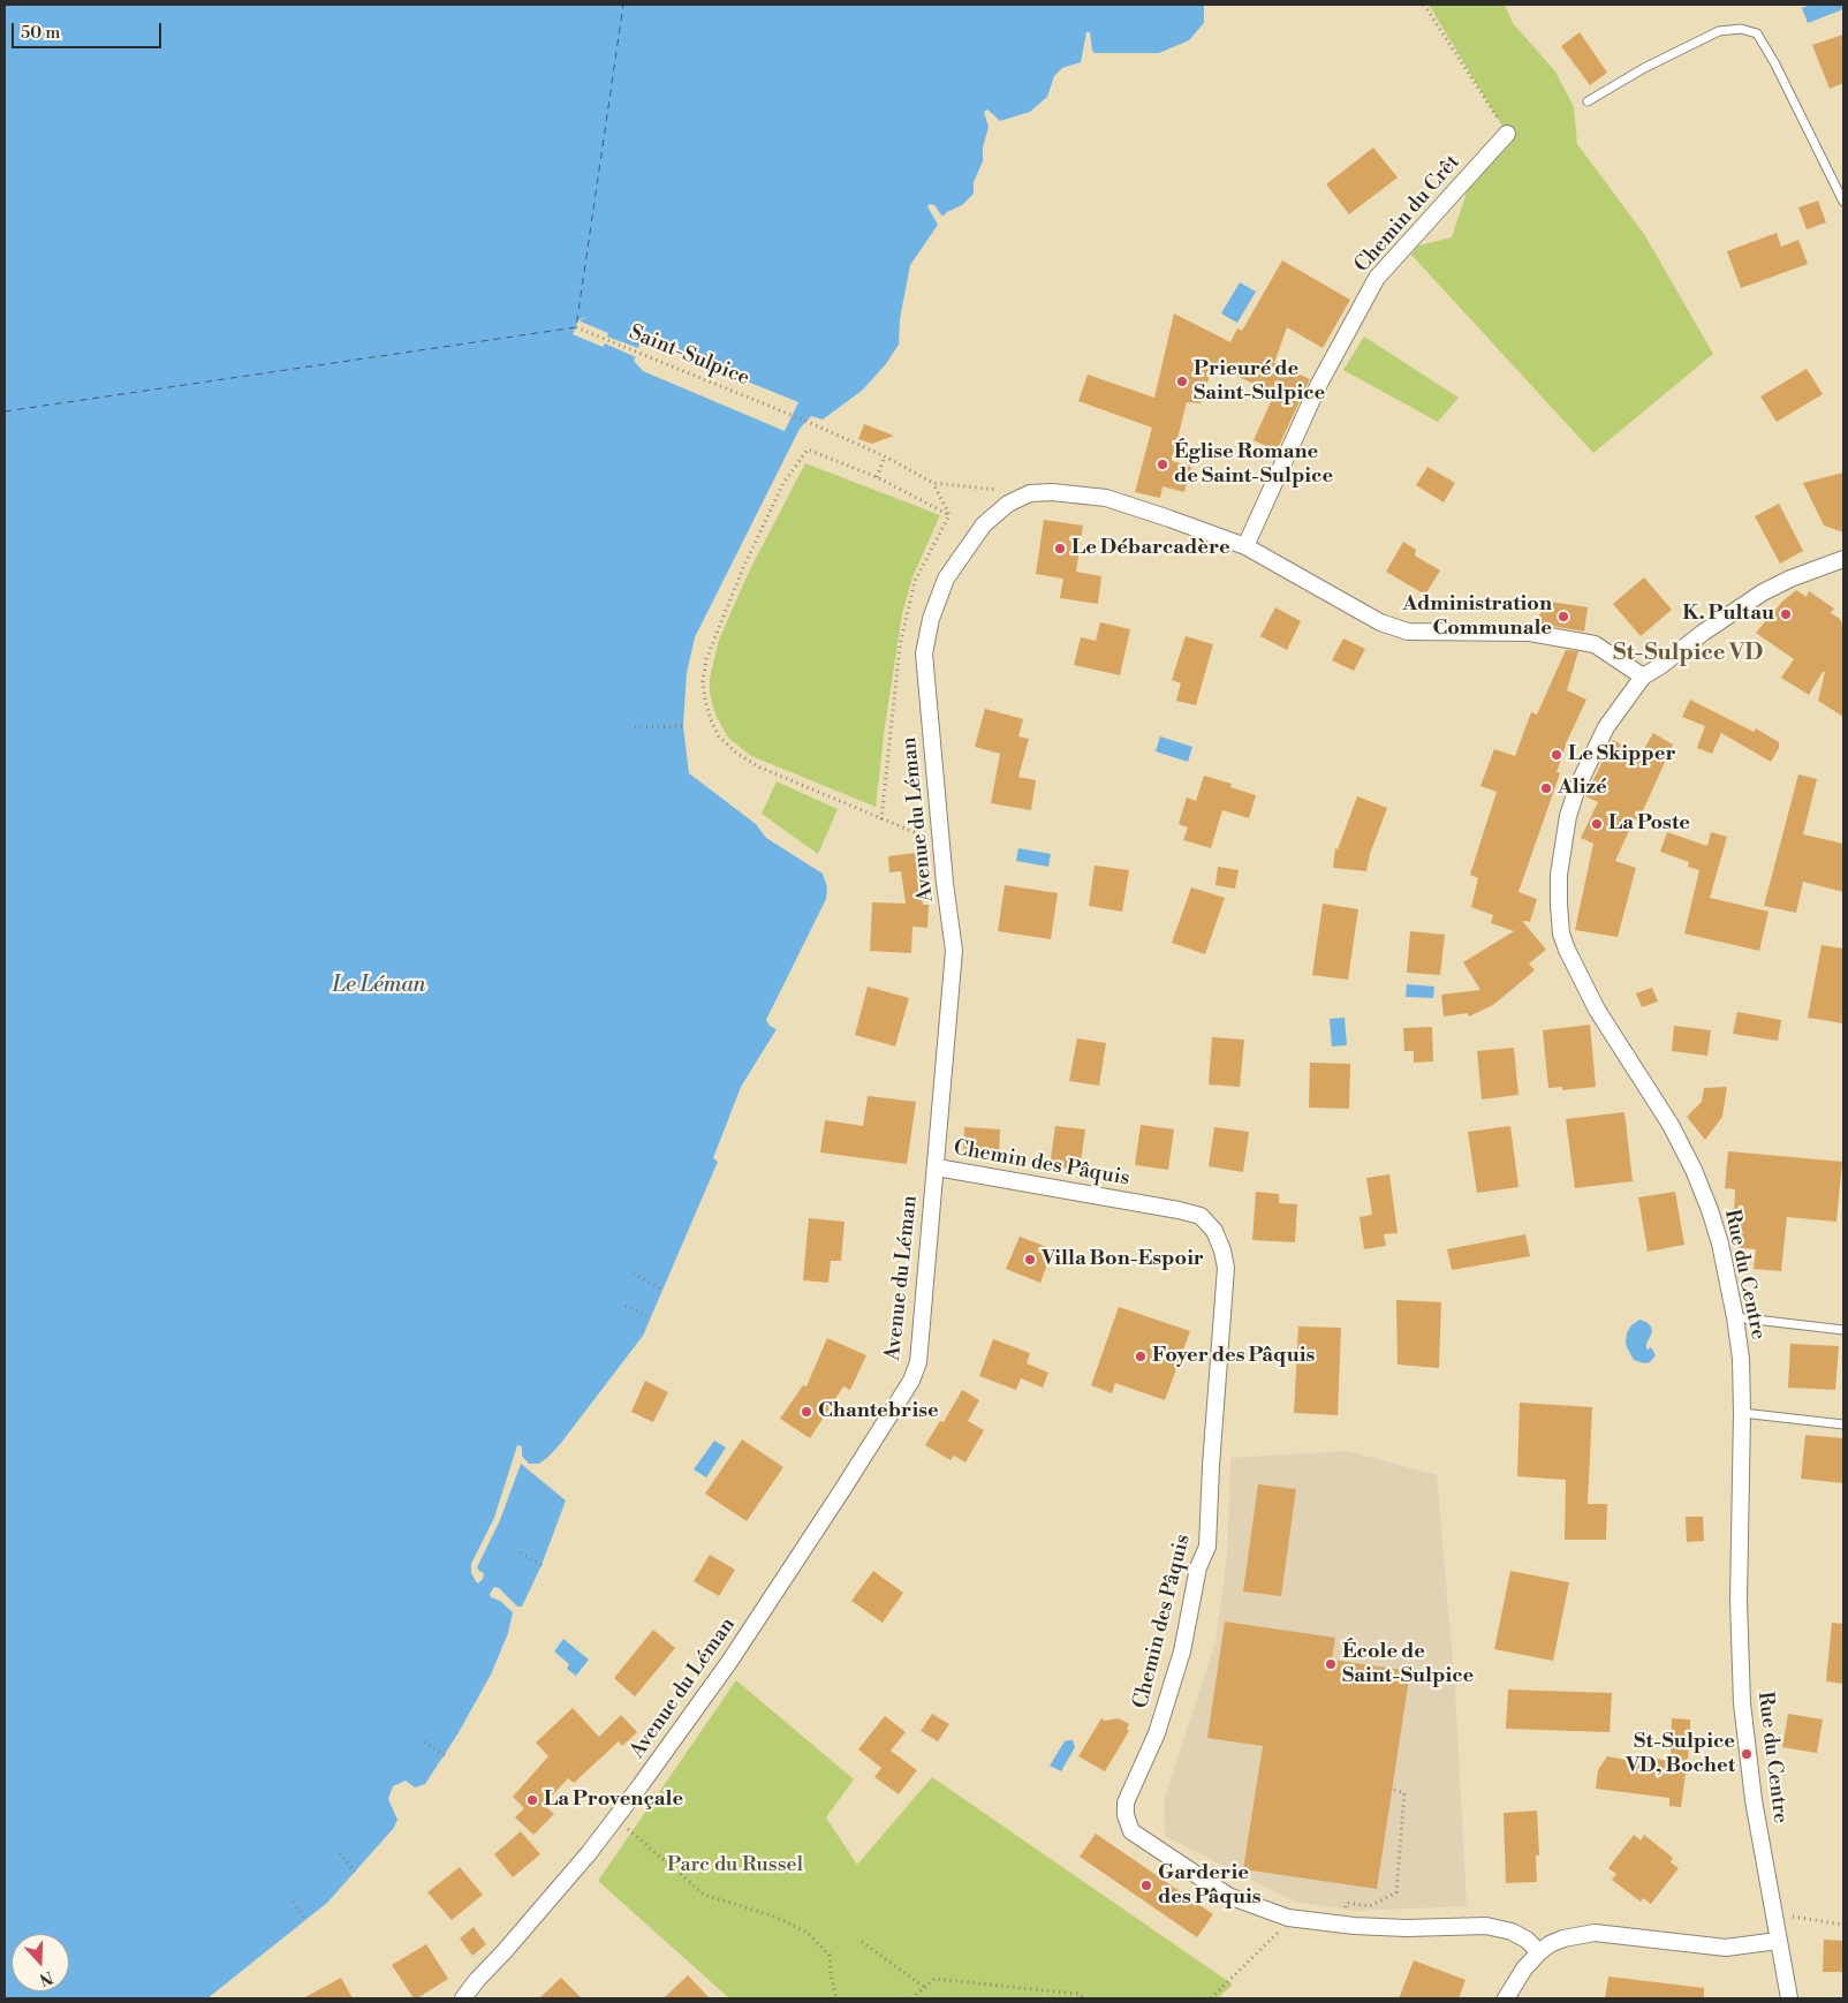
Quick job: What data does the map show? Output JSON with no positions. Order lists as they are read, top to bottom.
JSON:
{
  "streets": {
    "street": [
      "Chemin du Crêt",
      "Avenue du Léman",
      "Chemin des Pâquis",
      "Rue du Centre"
    ],
    "path": ["Saint-Sulpice"]
  },
  "crossings": [
    ["Saint-Sulpice", "Avenue du Léman"],
    ["Avenue du Léman", "Chemin des Pâquis"]
  ],
  "districts": ["St-Sulpice VD"],
  "water": ["Le Léman"],
  "parks": ["Parc du Russel"],
  "places": [
    "Prieuré de Saint-Sulpice",
    "Église Romane de Saint-Sulpice",
    "Le Débarcadère",
    "K. Pultau",
    "Administration Communale",
    "Le Skipper",
    "Alizé",
    "La Poste",
    "Villa Bon-Espoir",
    "Foyer des Pâquis",
    "Chantebrise",
    "École de Saint-Sulpice",
    "St-Sulpice VD, Bochet",
    "La Provençale",
    "Garderie des Pâquis"
  ],
  "scale_bar": "50 m",
  "north": "bottom"
}
